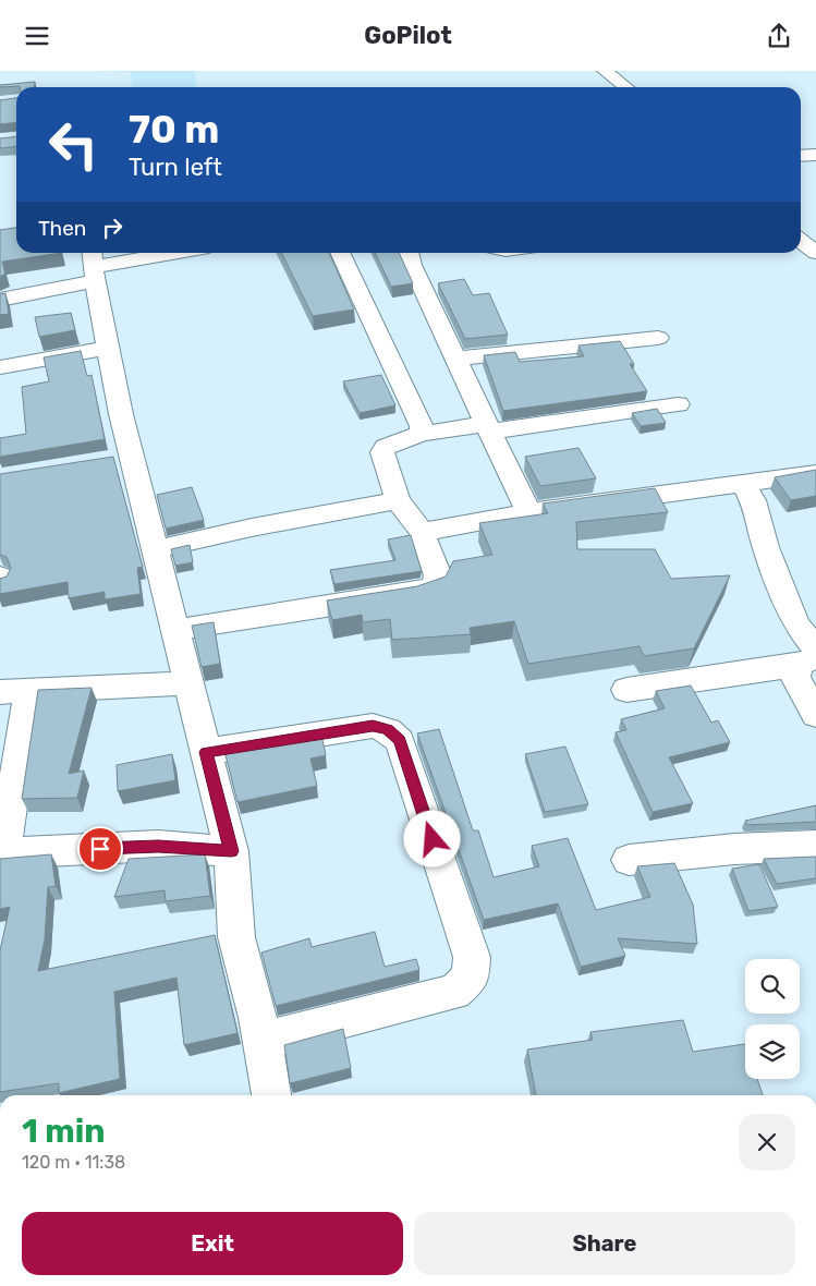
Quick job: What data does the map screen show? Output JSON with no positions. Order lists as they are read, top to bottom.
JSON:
{
  "page": {
    "header": "GoPilot",
    "turn": ["70 m", "Turn left"],
    "then": "Then",
    "heading": ["1 min", "120 m · 11:38"],
    "buttons": ["Exit", "Share"]
  }
}
